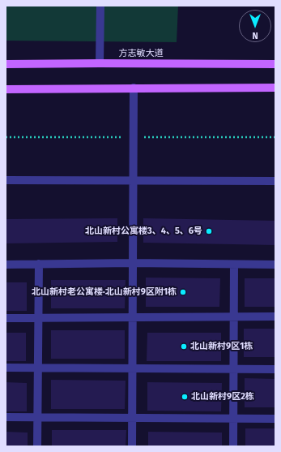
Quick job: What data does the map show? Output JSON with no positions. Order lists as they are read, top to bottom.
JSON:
{
  "streets": {
    "main road": ["方志敏大道"]
  },
  "places": [
    "北山新村公寓楼3、4、5、6号",
    "北山新村老公寓楼·北山新村9区附1栋",
    "北山新村9区1栋",
    "北山新村9区2栋"
  ],
  "north": "bottom"
}
